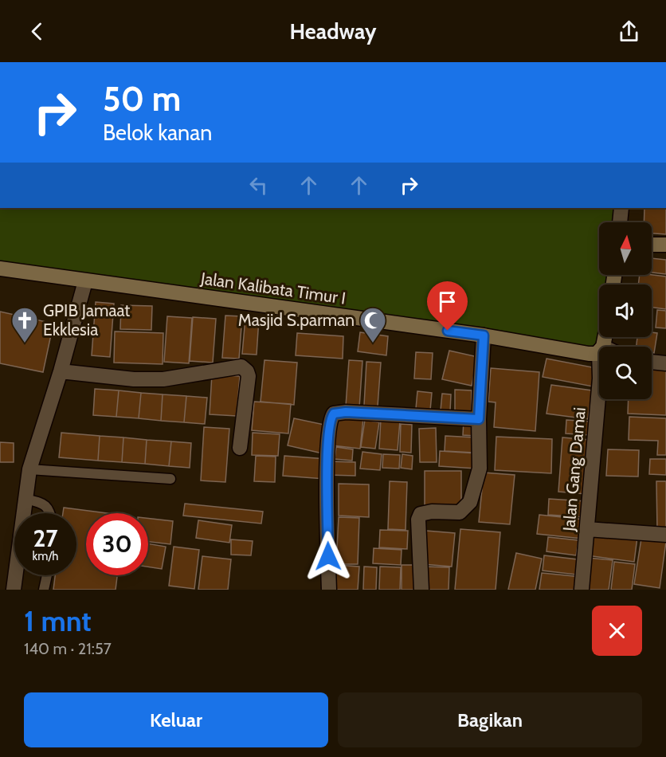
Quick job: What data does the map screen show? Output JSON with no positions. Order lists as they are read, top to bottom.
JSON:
{
  "streets": {
    "street": ["Jalan Kalibata Timur I", "Jalan Gang Damai"]
  },
  "places": {
    "church": ["GPIB Jamaat Ekklesia"],
    "mosque": ["Masjid S.parman"]
  },
  "north": "top",
  "page": {
    "header": "Headway",
    "turn": ["50 m", "Belok kanan"],
    "speed": "27 km/h",
    "limit": "30",
    "heading": ["1 mnt", "140 m · 21:57"],
    "buttons": ["Keluar", "Bagikan"]
  }
}
